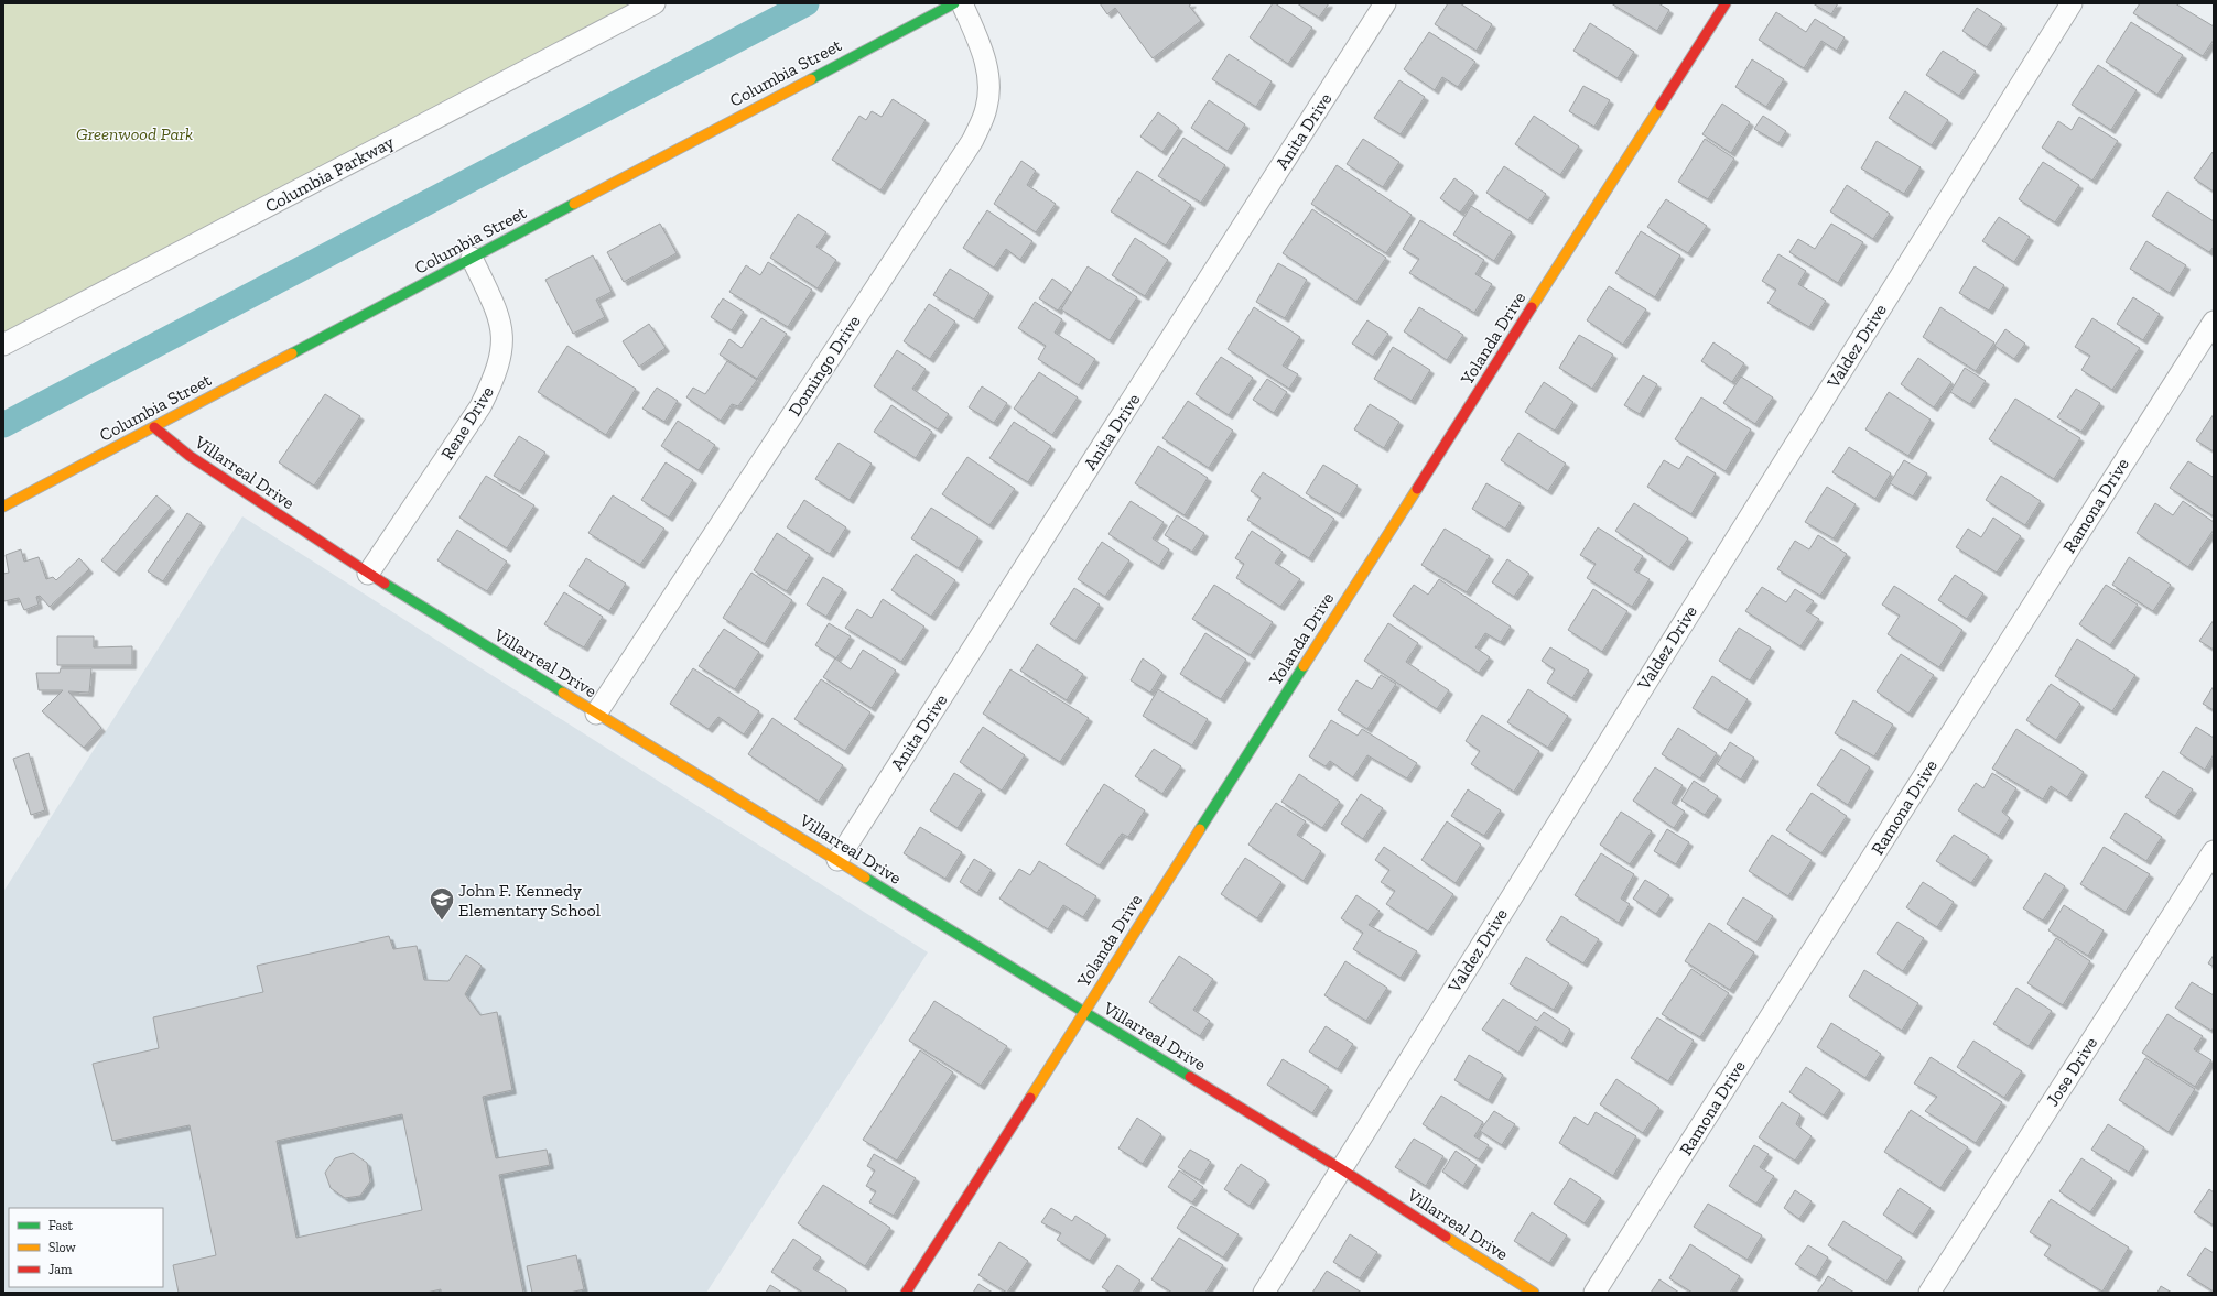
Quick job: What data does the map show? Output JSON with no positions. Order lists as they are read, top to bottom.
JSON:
{
  "streets": {
    "street": [
      "Columbia Street",
      "Anita Drive",
      "Columbia Parkway",
      "Yolanda Drive",
      "Valdez Drive",
      "Domingo Drive",
      "Rene Drive",
      "Villarreal Drive",
      "Ramona Drive",
      "Jose Drive"
    ]
  },
  "crossings": [
    ["Columbia Street", "Rene Drive"],
    ["Columbia Street", "Villarreal Drive"],
    ["Anita Drive", "Villarreal Drive"],
    ["Yolanda Drive", "Villarreal Drive"],
    ["Valdez Drive", "Villarreal Drive"],
    ["Domingo Drive", "Villarreal Drive"],
    ["Rene Drive", "Villarreal Drive"]
  ],
  "parks": ["Greenwood Park"],
  "places": {
    "school or university": ["John F. Kennedy Elementary School"]
  },
  "legend": ["Fast", "Slow", "Jam"]
}
